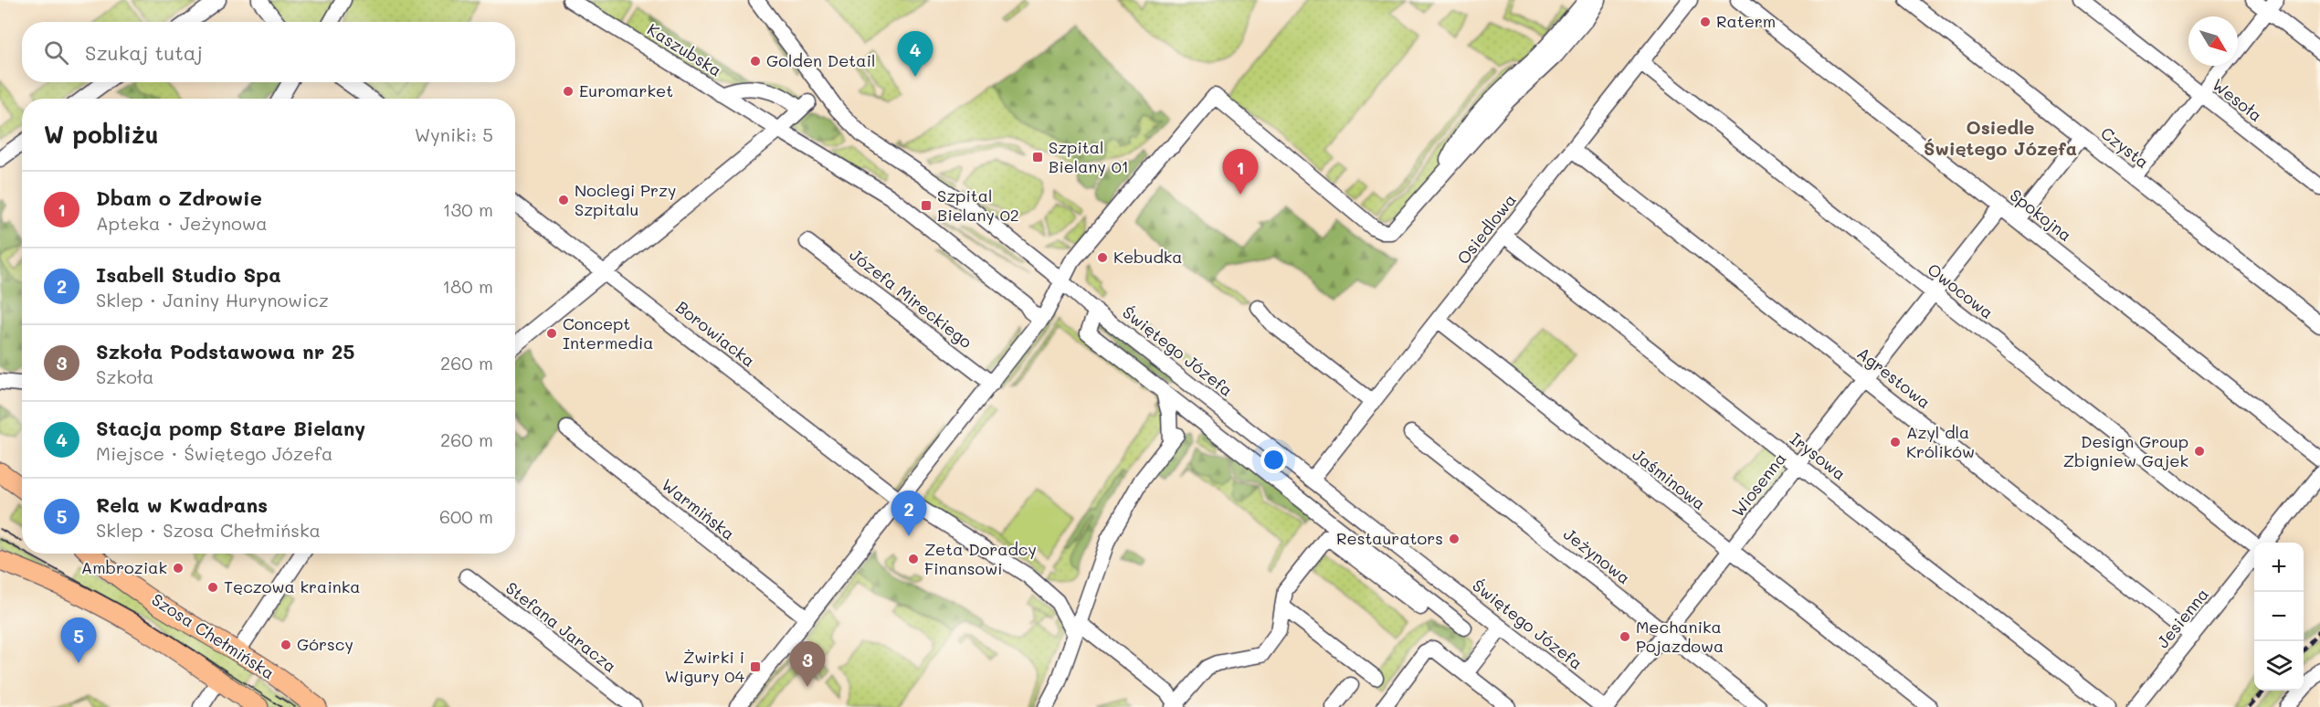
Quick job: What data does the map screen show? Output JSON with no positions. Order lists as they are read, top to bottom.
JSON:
{
  "streets": {
    "main road": ["Szosa Chełmińska"],
    "street": [
      "Kaszubska",
      "Wesoła",
      "Czysta",
      "Spokojna",
      "Osiedlowa",
      "Owocowa",
      "Józefa Mireckiego",
      "Borowiacka",
      "Świętego Józefa",
      "Agrestowa",
      "Irysowa",
      "Jaśminowa",
      "Wiosenna",
      "Warmińska",
      "Jeżynowa",
      "Jesienna",
      "Stefana Jaracza"
    ]
  },
  "crossings": [
    ["Spokojna", "Wiosenna"],
    ["Osiedlowa", "Owocowa"],
    ["Osiedlowa", "Świętego Józefa"],
    ["Osiedlowa", "Agrestowa"],
    ["Osiedlowa", "Irysowa"],
    ["Osiedlowa", "Jaśminowa"],
    ["Owocowa", "Wiosenna"],
    ["Świętego Józefa", "Wiosenna"],
    ["Agrestowa", "Wiosenna"],
    ["Agrestowa", "Jesienna"],
    ["Irysowa", "Wiosenna"],
    ["Jaśminowa", "Wiosenna"],
    ["Wiosenna", "Jeżynowa"]
  ],
  "districts": ["Osiedle Świętego Józefa"],
  "places": {
    "other": [
      "Raterm",
      "Golden Detail",
      "Euromarket",
      "Noclegi Przy Szpitalu",
      "Kebudka",
      "Concept Intermedia",
      "Azyl dla Królików",
      "Design Group Zbigniew Gajek",
      "Restaurators",
      "Zeta Doradcy Finansowi",
      "Ambroziak",
      "Tęczowa krainka",
      "Mechanika Pojazdowa",
      "Górscy"
    ],
    "transit": ["Szpital Bielany 01", "Szpital Bielany 02", "Żwirki i Wigury 04"]
  },
  "north": "bottom right",
  "page": {
    "search": "Szukaj tutaj",
    "pins": [
      "4",
      "1",
      "2",
      "5",
      "3"
    ],
    "heading": ["W pobliżu", "Wyniki: 5"],
    "list": [
      {
        "mark": "1",
        "name": "Dbam o Zdrowie",
        "note": "Apteka · Jeżynowa",
        "value": "130 m"
      },
      {
        "mark": "2",
        "name": "Isabell Studio Spa",
        "note": "Sklep · Janiny Hurynowicz",
        "value": "180 m"
      },
      {
        "mark": "3",
        "name": "Szkoła Podstawowa nr 25",
        "note": "Szkoła",
        "value": "260 m"
      },
      {
        "mark": "4",
        "name": "Stacja pomp Stare Bielany",
        "note": "Miejsce · Świętego Józefa",
        "value": "260 m"
      },
      {
        "mark": "5",
        "name": "Rela w Kwadrans",
        "note": "Sklep · Szosa Chełmińska",
        "value": "600 m"
      }
    ],
    "map_buttons": ["+", "−"]
  }
}
